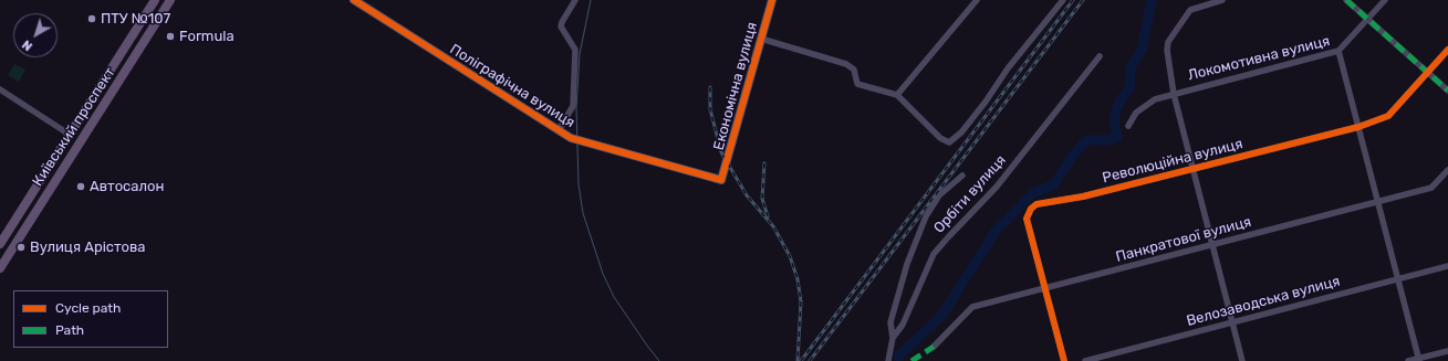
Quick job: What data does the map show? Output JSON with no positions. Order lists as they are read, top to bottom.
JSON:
{
  "streets": {
    "main road": ["Київський проспект"],
    "street": [
      "Локомотивна вулиця",
      "Поліграфічна вулиця",
      "Економічна вулиця",
      "Революційна вулиця",
      "Орбіти вулиця",
      "Панкратової вулиця",
      "Велозаводська вулиця"
    ]
  },
  "crossings": [
    ["Поліграфічна вулиця", "Економічна вулиця"],
    ["Революційна вулиця", "Панкратової вулиця"]
  ],
  "places": [
    "ПТУ №107",
    "Formula",
    "Автосалон",
    "Вулиця Арістова"
  ],
  "legend": ["Cycle path", "Path"],
  "north": "bottom left"
}
